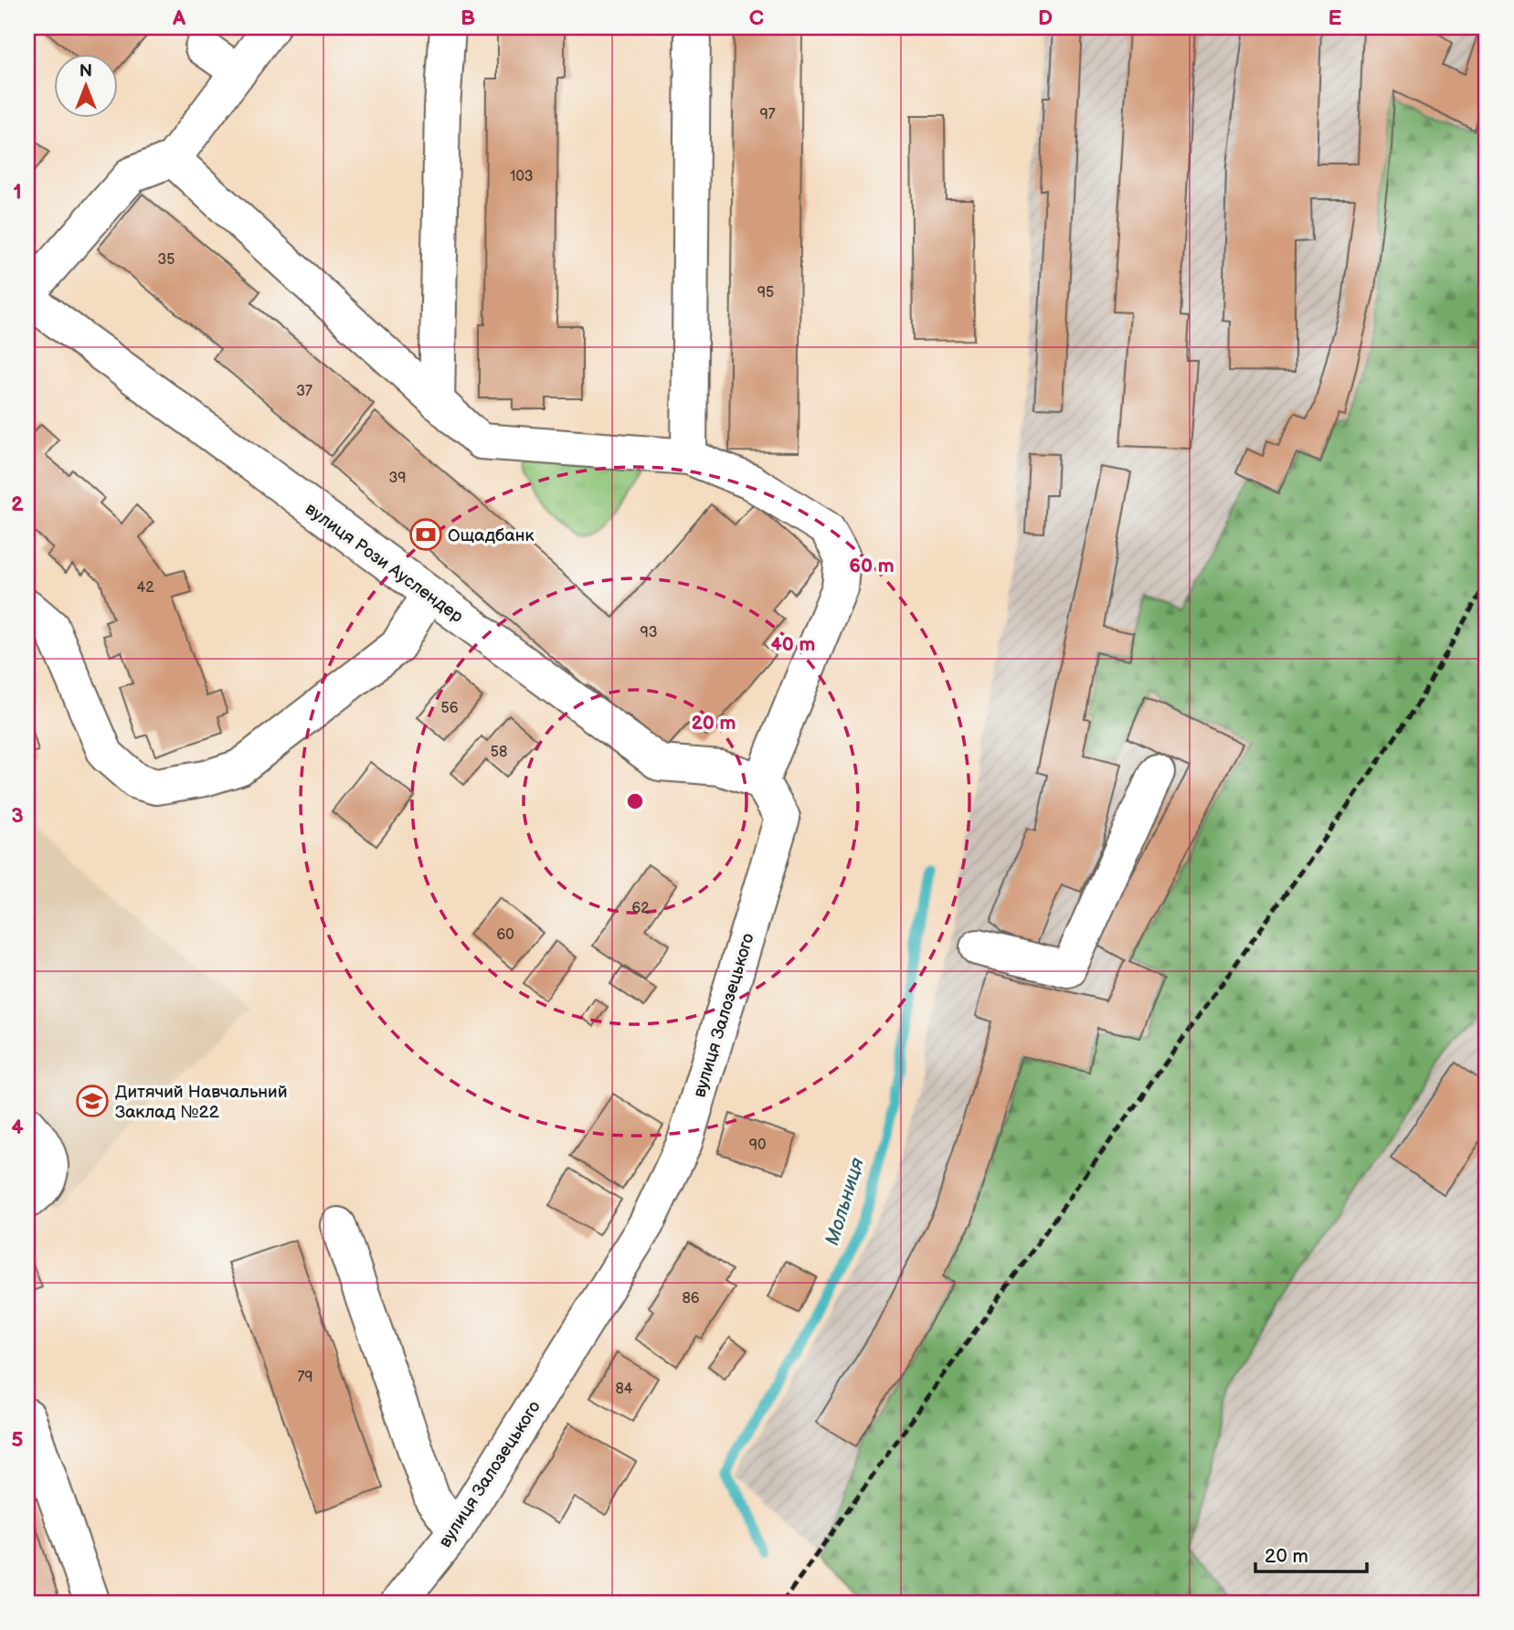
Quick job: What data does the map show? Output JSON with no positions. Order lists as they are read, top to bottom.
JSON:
{
  "streets": {
    "street": ["вулиця Рози Ауслендер", "вулиця Залозецького"]
  },
  "crossings": [
    ["вулиця Рози Ауслендер", "вулиця Залозецького"]
  ],
  "water": ["Мольниця"],
  "places": {
    "bank": ["Ощадбанк"],
    "school or university": ["Дитячий Навчальний Заклад №22"]
  },
  "house_numbers": [
    "97",
    "103",
    "35",
    "95",
    "37",
    "39",
    "42",
    "93",
    "56",
    "58",
    "62",
    "60",
    "90",
    "86",
    "79",
    "84"
  ],
  "scale_bar": "20 m",
  "north": "top",
  "grid": {
    "columns": [
      "A",
      "B",
      "C",
      "D",
      "E"
    ],
    "rows": [
      "1",
      "2",
      "3",
      "4",
      "5"
    ]
  },
  "rings": ["60 m", "40 m", "20 m"]
}
